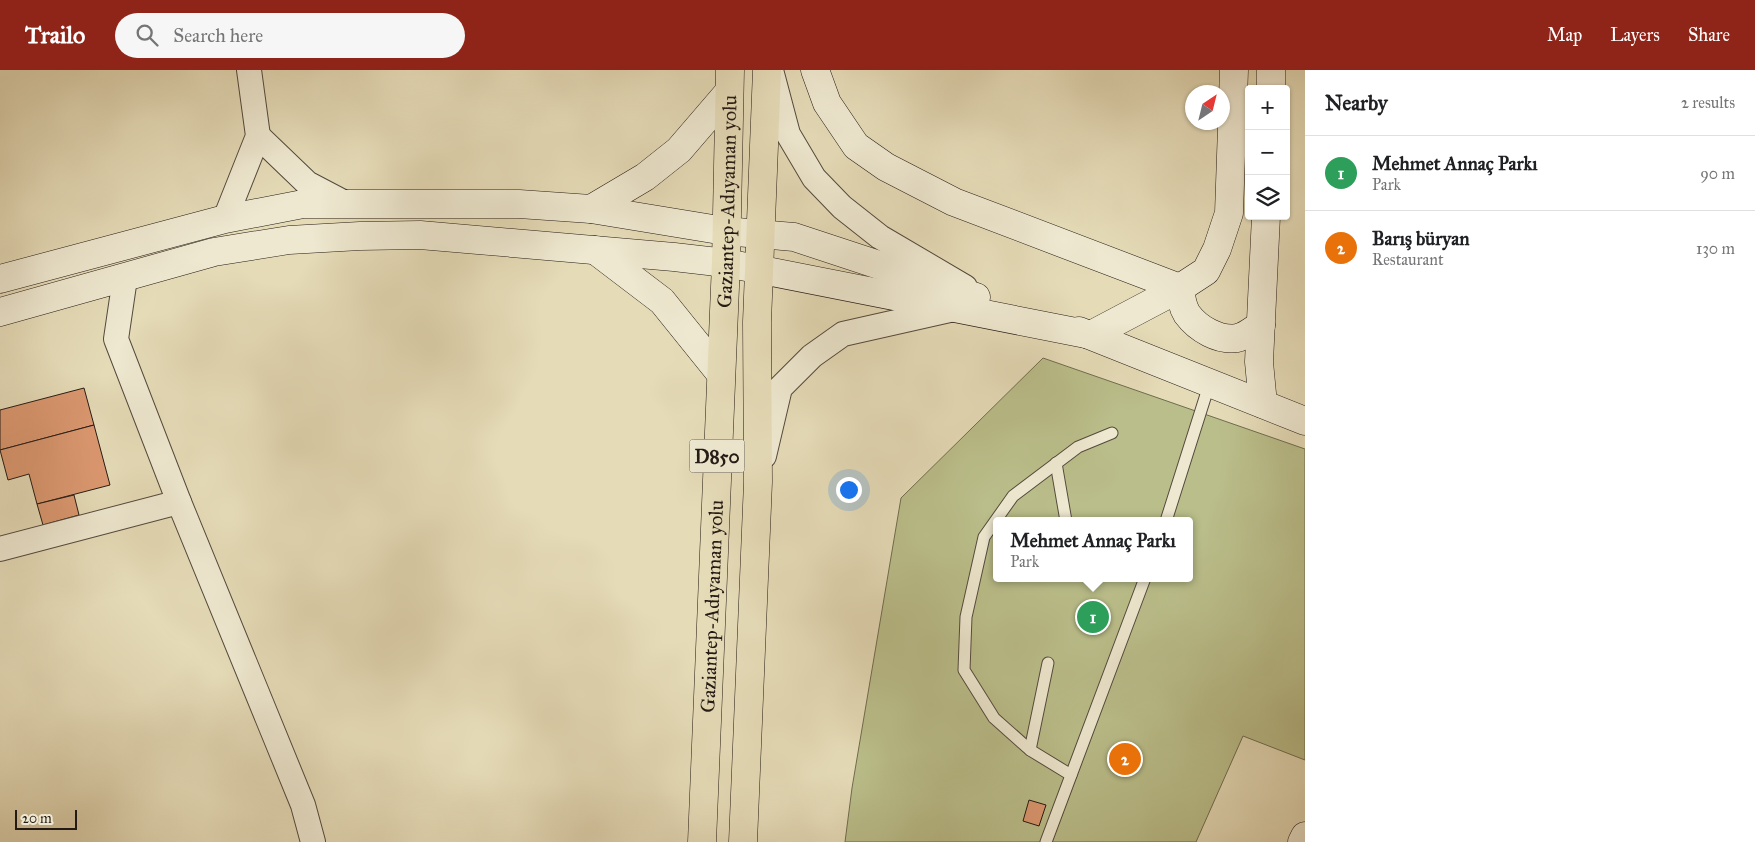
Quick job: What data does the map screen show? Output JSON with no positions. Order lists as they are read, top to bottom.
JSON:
{
  "streets": {
    "highway": ["Gaziantep-Adıyaman yolu", "D850"]
  },
  "scale_bar": "20 m",
  "north": "top right",
  "page": {
    "header": "Trailo",
    "search": "Search here",
    "nav": ["Map", "Layers", "Share"],
    "heading": ["Nearby", "2 results"],
    "map_buttons": ["+", "−"],
    "list": [
      {
        "mark": "1",
        "name": "Mehmet Annaç Parkı",
        "note": "Park",
        "value": "90 m"
      },
      {
        "mark": "2",
        "name": "Barış büryan",
        "note": "Restaurant",
        "value": "130 m"
      }
    ],
    "popup": ["Mehmet Annaç Parkı", "Park"],
    "pins": ["1", "2"],
    "scale": "20 m"
  }
}
